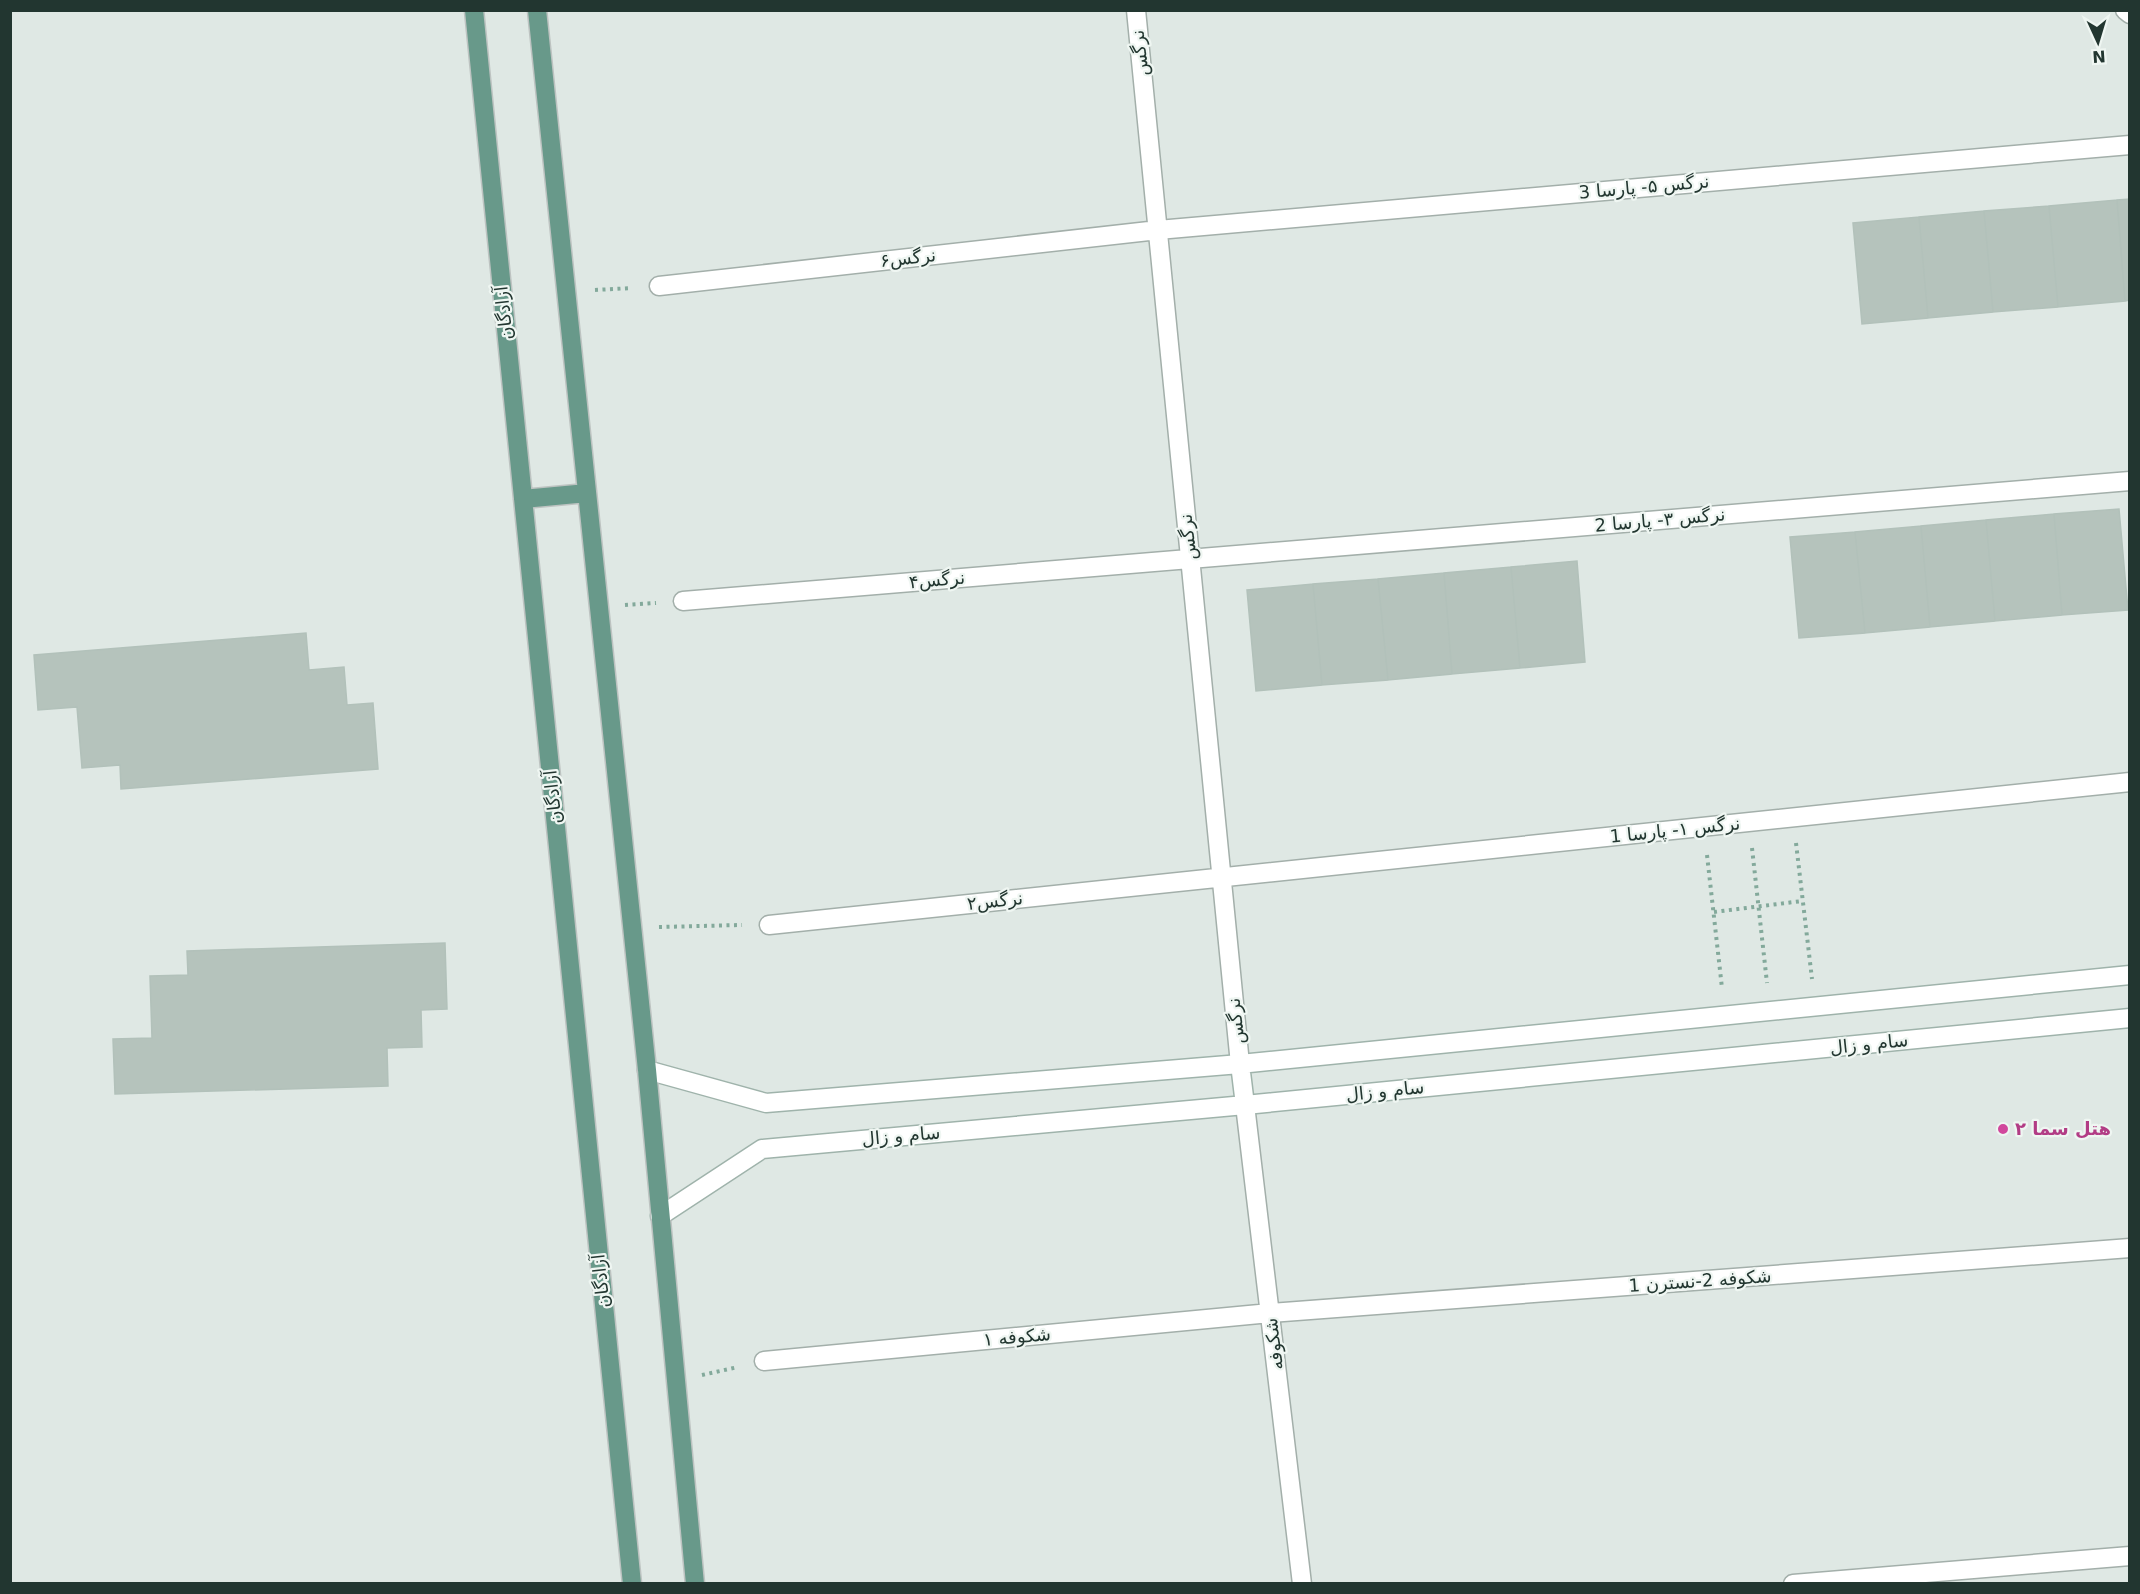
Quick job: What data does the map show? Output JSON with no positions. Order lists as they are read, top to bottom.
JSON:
{
  "streets": {
    "main road": ["آزادگان"],
    "street": [
      "نرگس",
      "نرگس ۵- پارسا 3",
      "نرگس۶",
      "نرگس ۳- پارسا 2",
      "نرگس۴",
      "نرگس ۱- پارسا 1",
      "نرگس۲",
      "سام و زال",
      "شکوفه 2-نسترن 1",
      "شکوفه ۱",
      "شکوفه"
    ]
  },
  "crossings": [
    ["نرگس", "نرگس ۵- پارسا 3"],
    ["نرگس", "نرگس۶"],
    ["نرگس", "نرگس ۳- پارسا 2"],
    ["نرگس", "نرگس۴"],
    ["نرگس", "نرگس ۱- پارسا 1"],
    ["نرگس", "نرگس۲"],
    ["نرگس", "سام و زال"],
    ["نرگس", "شکوفه"],
    ["نرگس ۵- پارسا 3", "نرگس۶"],
    ["نرگس ۳- پارسا 2", "نرگس۴"],
    ["نرگس ۱- پارسا 1", "نرگس۲"],
    ["سام و زال", "شکوفه"],
    ["شکوفه 2-نسترن 1", "شکوفه ۱"],
    ["شکوفه 2-نسترن 1", "شکوفه"],
    ["شکوفه ۱", "شکوفه"]
  ],
  "places": ["هتل سما ۲"],
  "north": "bottom"
}
